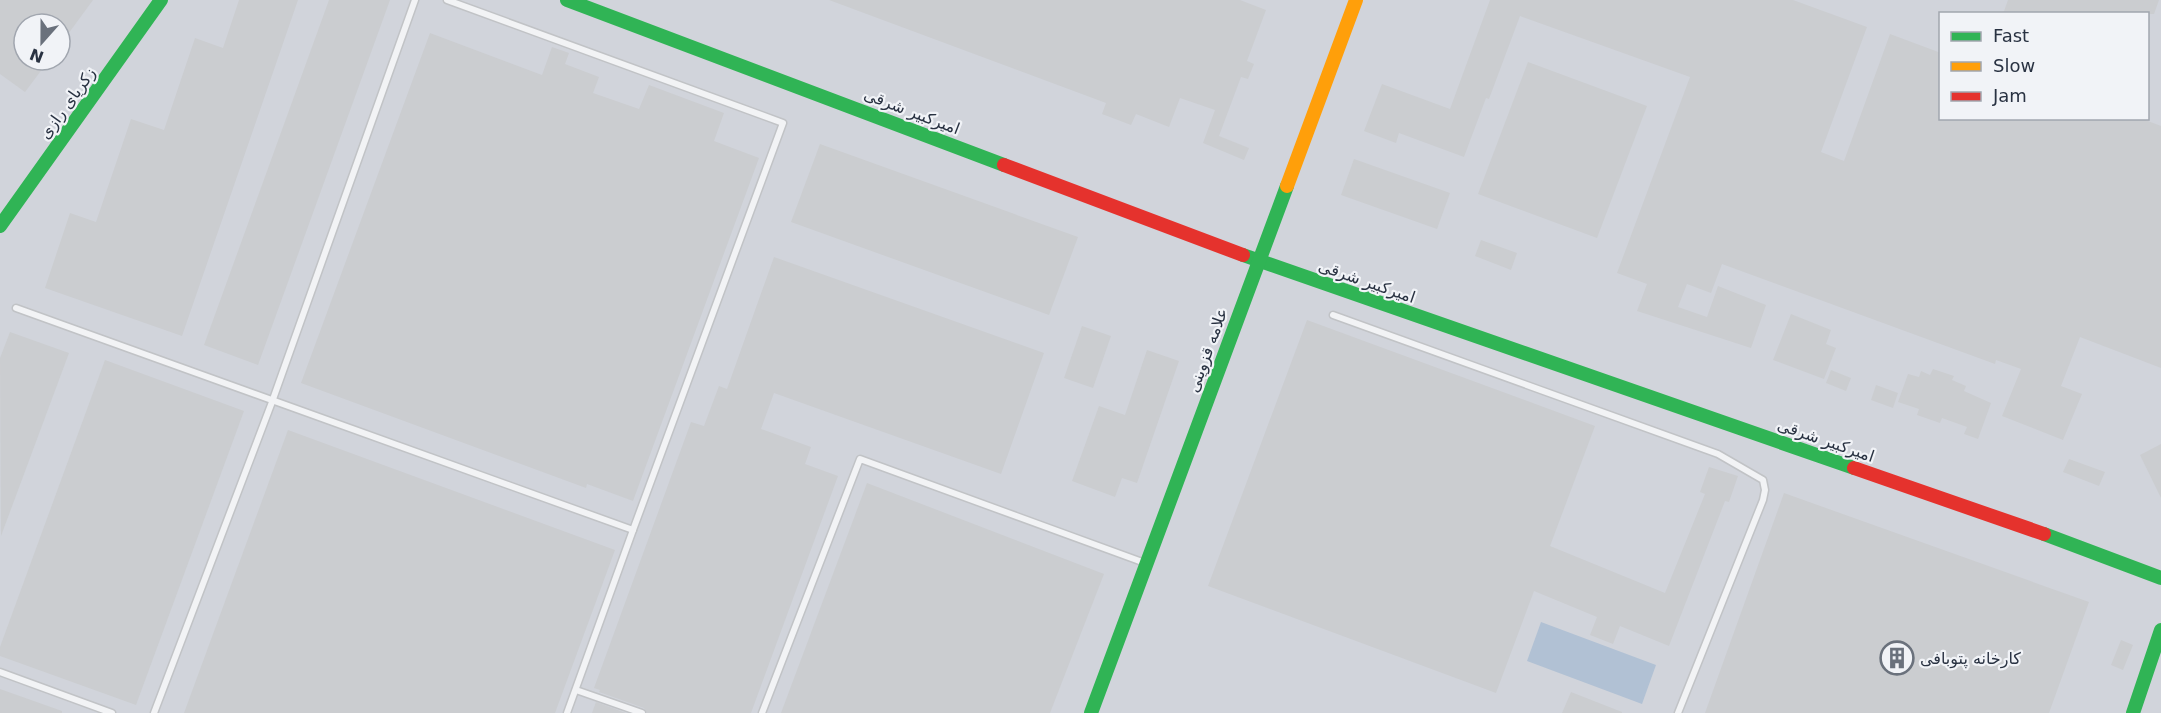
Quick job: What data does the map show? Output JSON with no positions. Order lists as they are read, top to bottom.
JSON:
{
  "streets": {
    "street": ["زکریای رازی", "امیرکبیر شرقی", "علامه قزوینی"]
  },
  "crossings": [
    ["امیرکبیر شرقی", "علامه قزوینی"]
  ],
  "places": {
    "building": ["کارخانه پتوبافی"]
  },
  "legend": ["Fast", "Slow", "Jam"],
  "north": "bottom"
}
